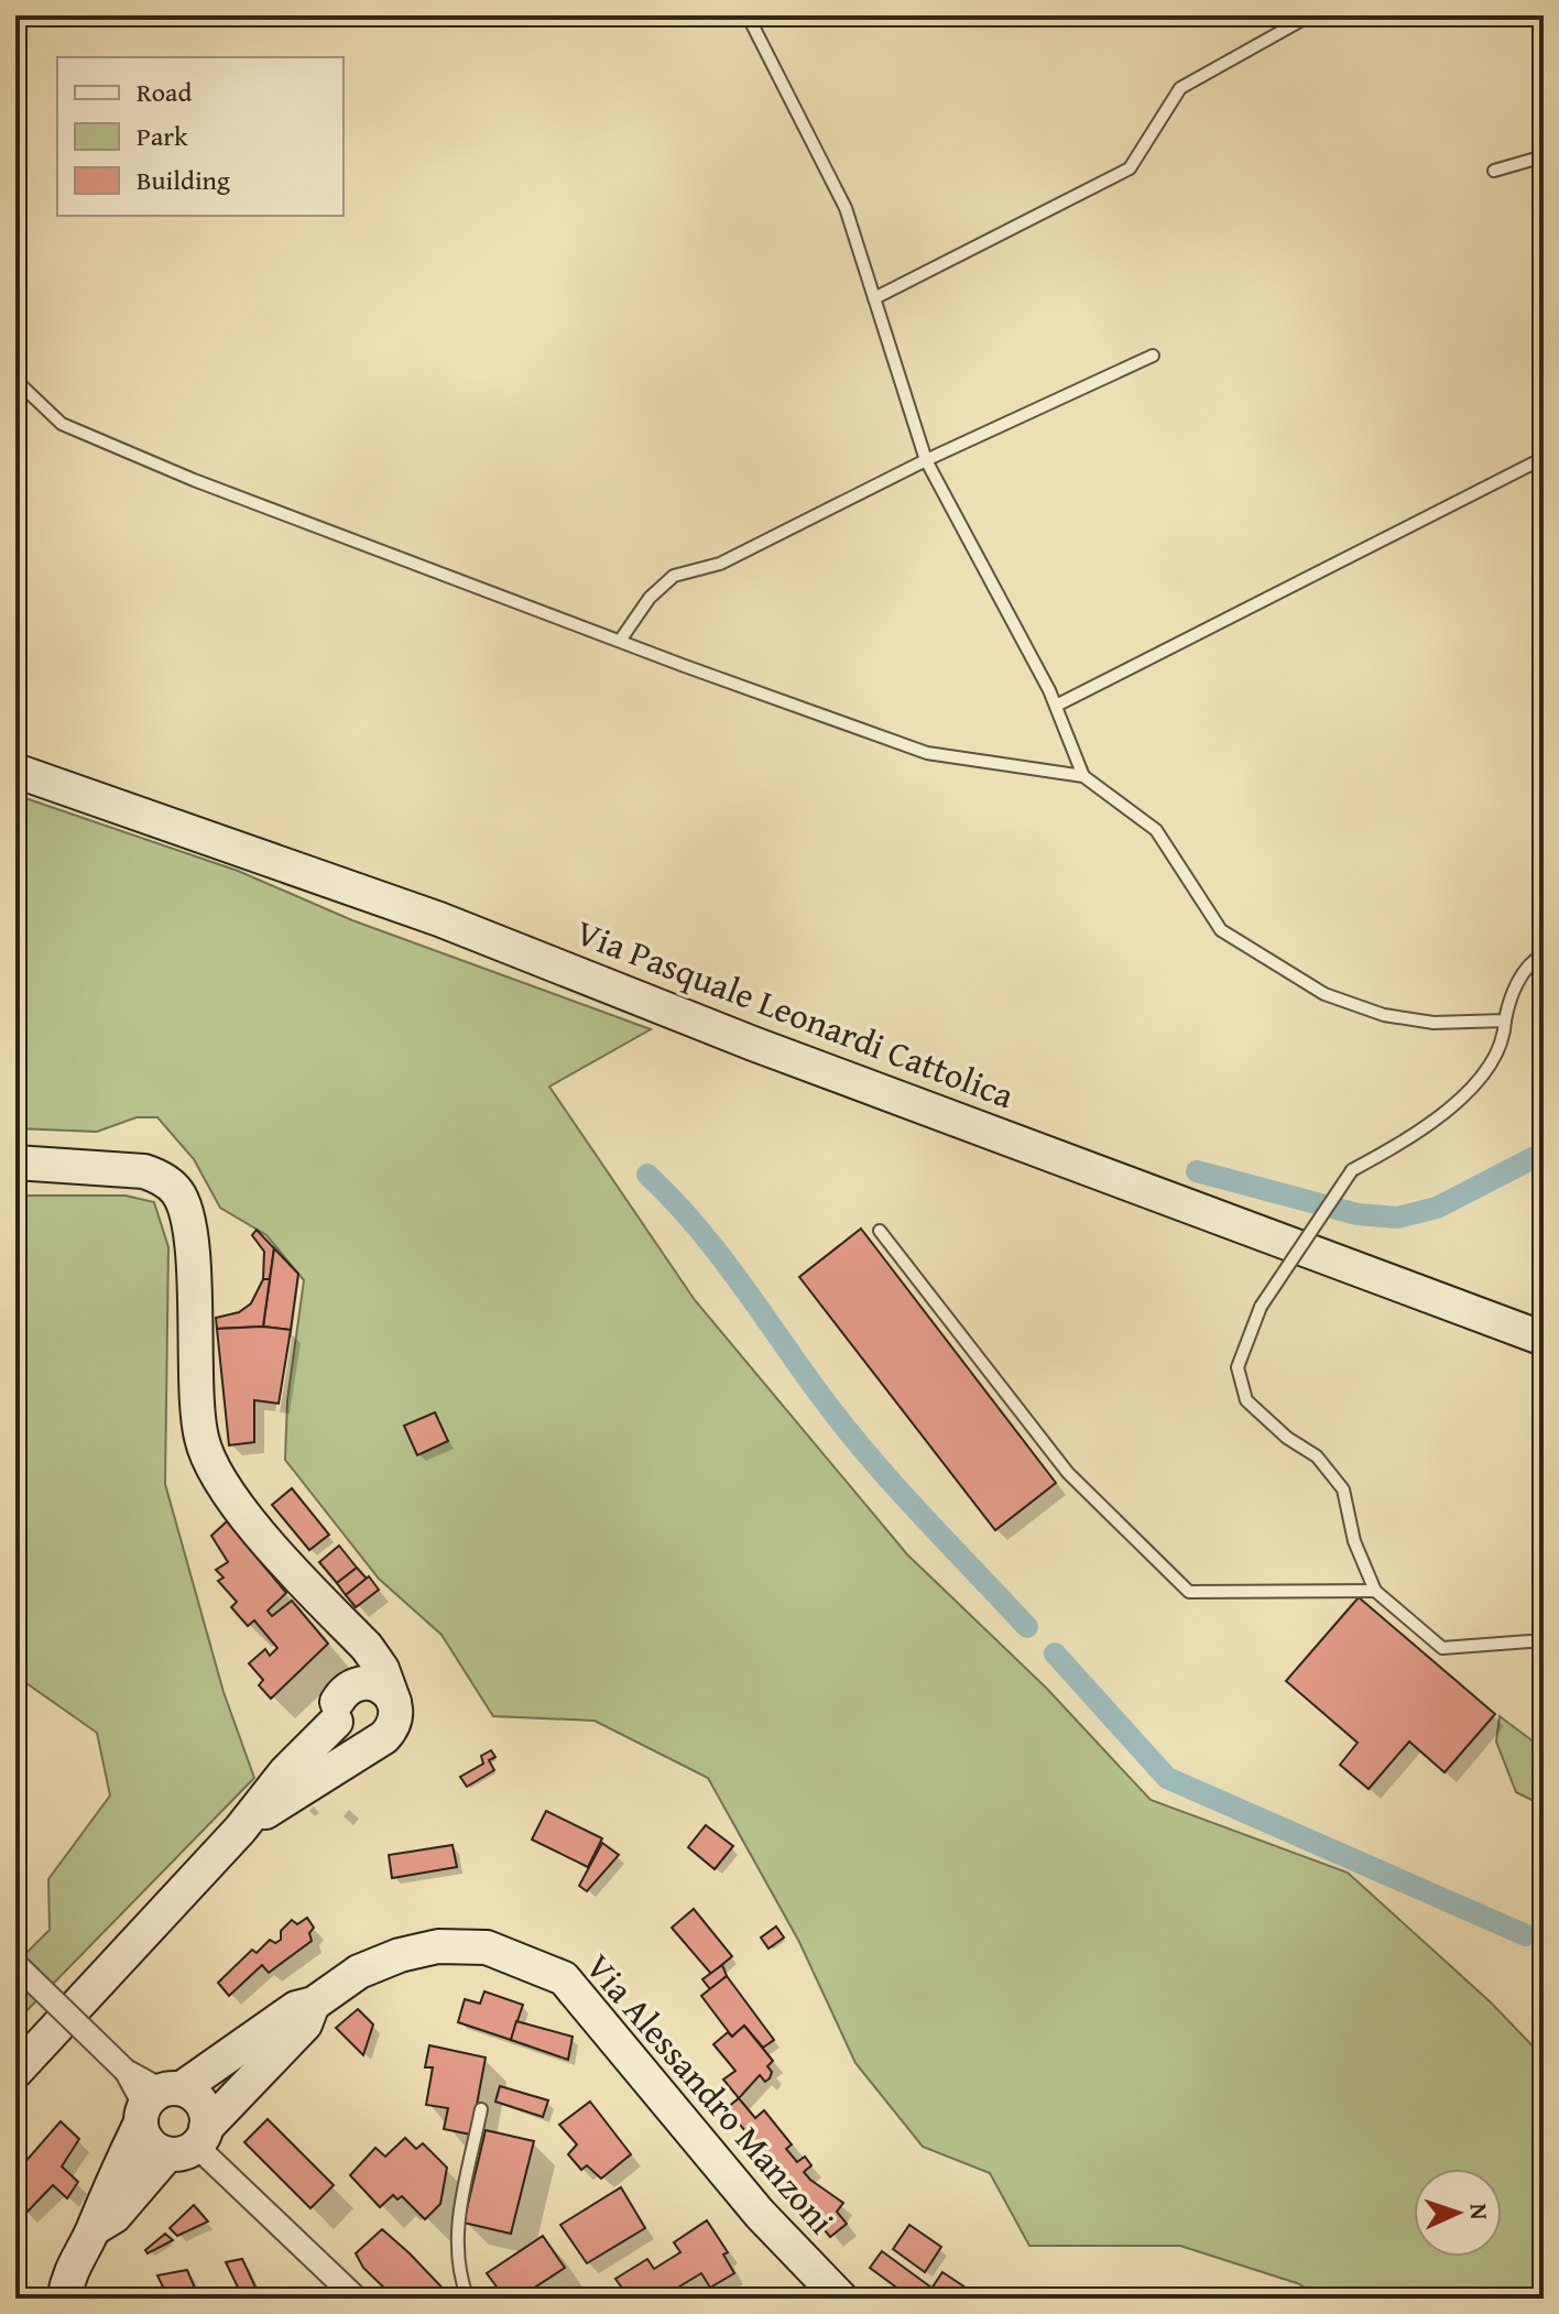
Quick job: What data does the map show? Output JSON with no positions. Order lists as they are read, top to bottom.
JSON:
{
  "streets": {
    "street": ["Via Pasquale Leonardi Cattolica", "Via Alessandro Manzoni"]
  },
  "legend": ["Road", "Park", "Building"],
  "north": "right"
}
